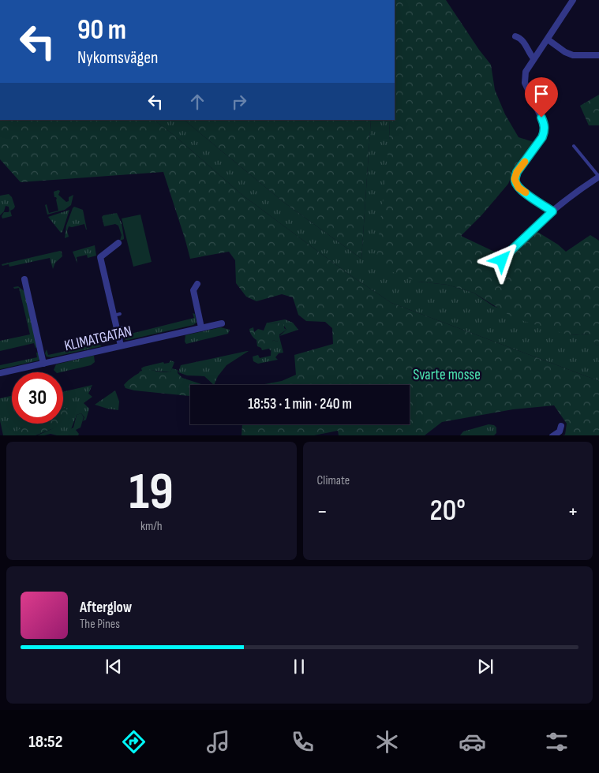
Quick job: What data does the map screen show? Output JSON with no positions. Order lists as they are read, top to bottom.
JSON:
{
  "streets": {
    "street": ["KLIMATGATAN"]
  },
  "parks": ["Svarte mosse"],
  "page": {
    "turn": ["90 m", "Nykomsvägen"],
    "limit": "30",
    "trip": "18:53 · 1 min · 240 m",
    "tile": [
      ["19", "km/h"],
      "Climate"
    ],
    "heat": ["−", "20°", "+"],
    "song": ["Afterglow", "The Pines"],
    "tabs": "18:52"
  }
}
